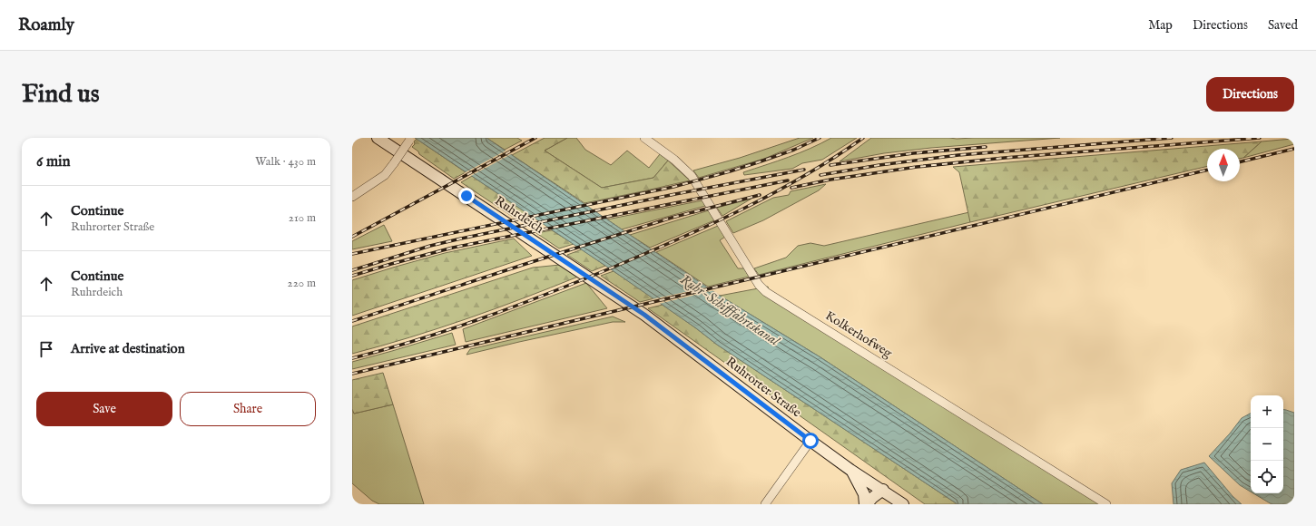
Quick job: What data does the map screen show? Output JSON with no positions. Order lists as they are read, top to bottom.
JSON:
{
  "streets": {
    "main road": ["Ruhrdeich", "Ruhrorter Straße"],
    "street": ["Kolkerhofweg"]
  },
  "crossings": [
    ["Ruhrdeich", "Ruhrorter Straße"]
  ],
  "water": ["Ruhr-Schifffahrtskanal"],
  "north": "top",
  "page": {
    "header": "Roamly",
    "nav": ["Map", "Directions", "Saved"],
    "buttons": [
      "Directions",
      ["Save", "Share"]
    ],
    "title": "Find us",
    "heading": ["6 min", "Walk · 430 m"],
    "list": [
      ["Continue", "Ruhrorter Straße", "210 m"],
      ["Continue", "Ruhrdeich", "220 m"],
      "Arrive at destination"
    ],
    "map_buttons": ["+", "−"]
  }
}
